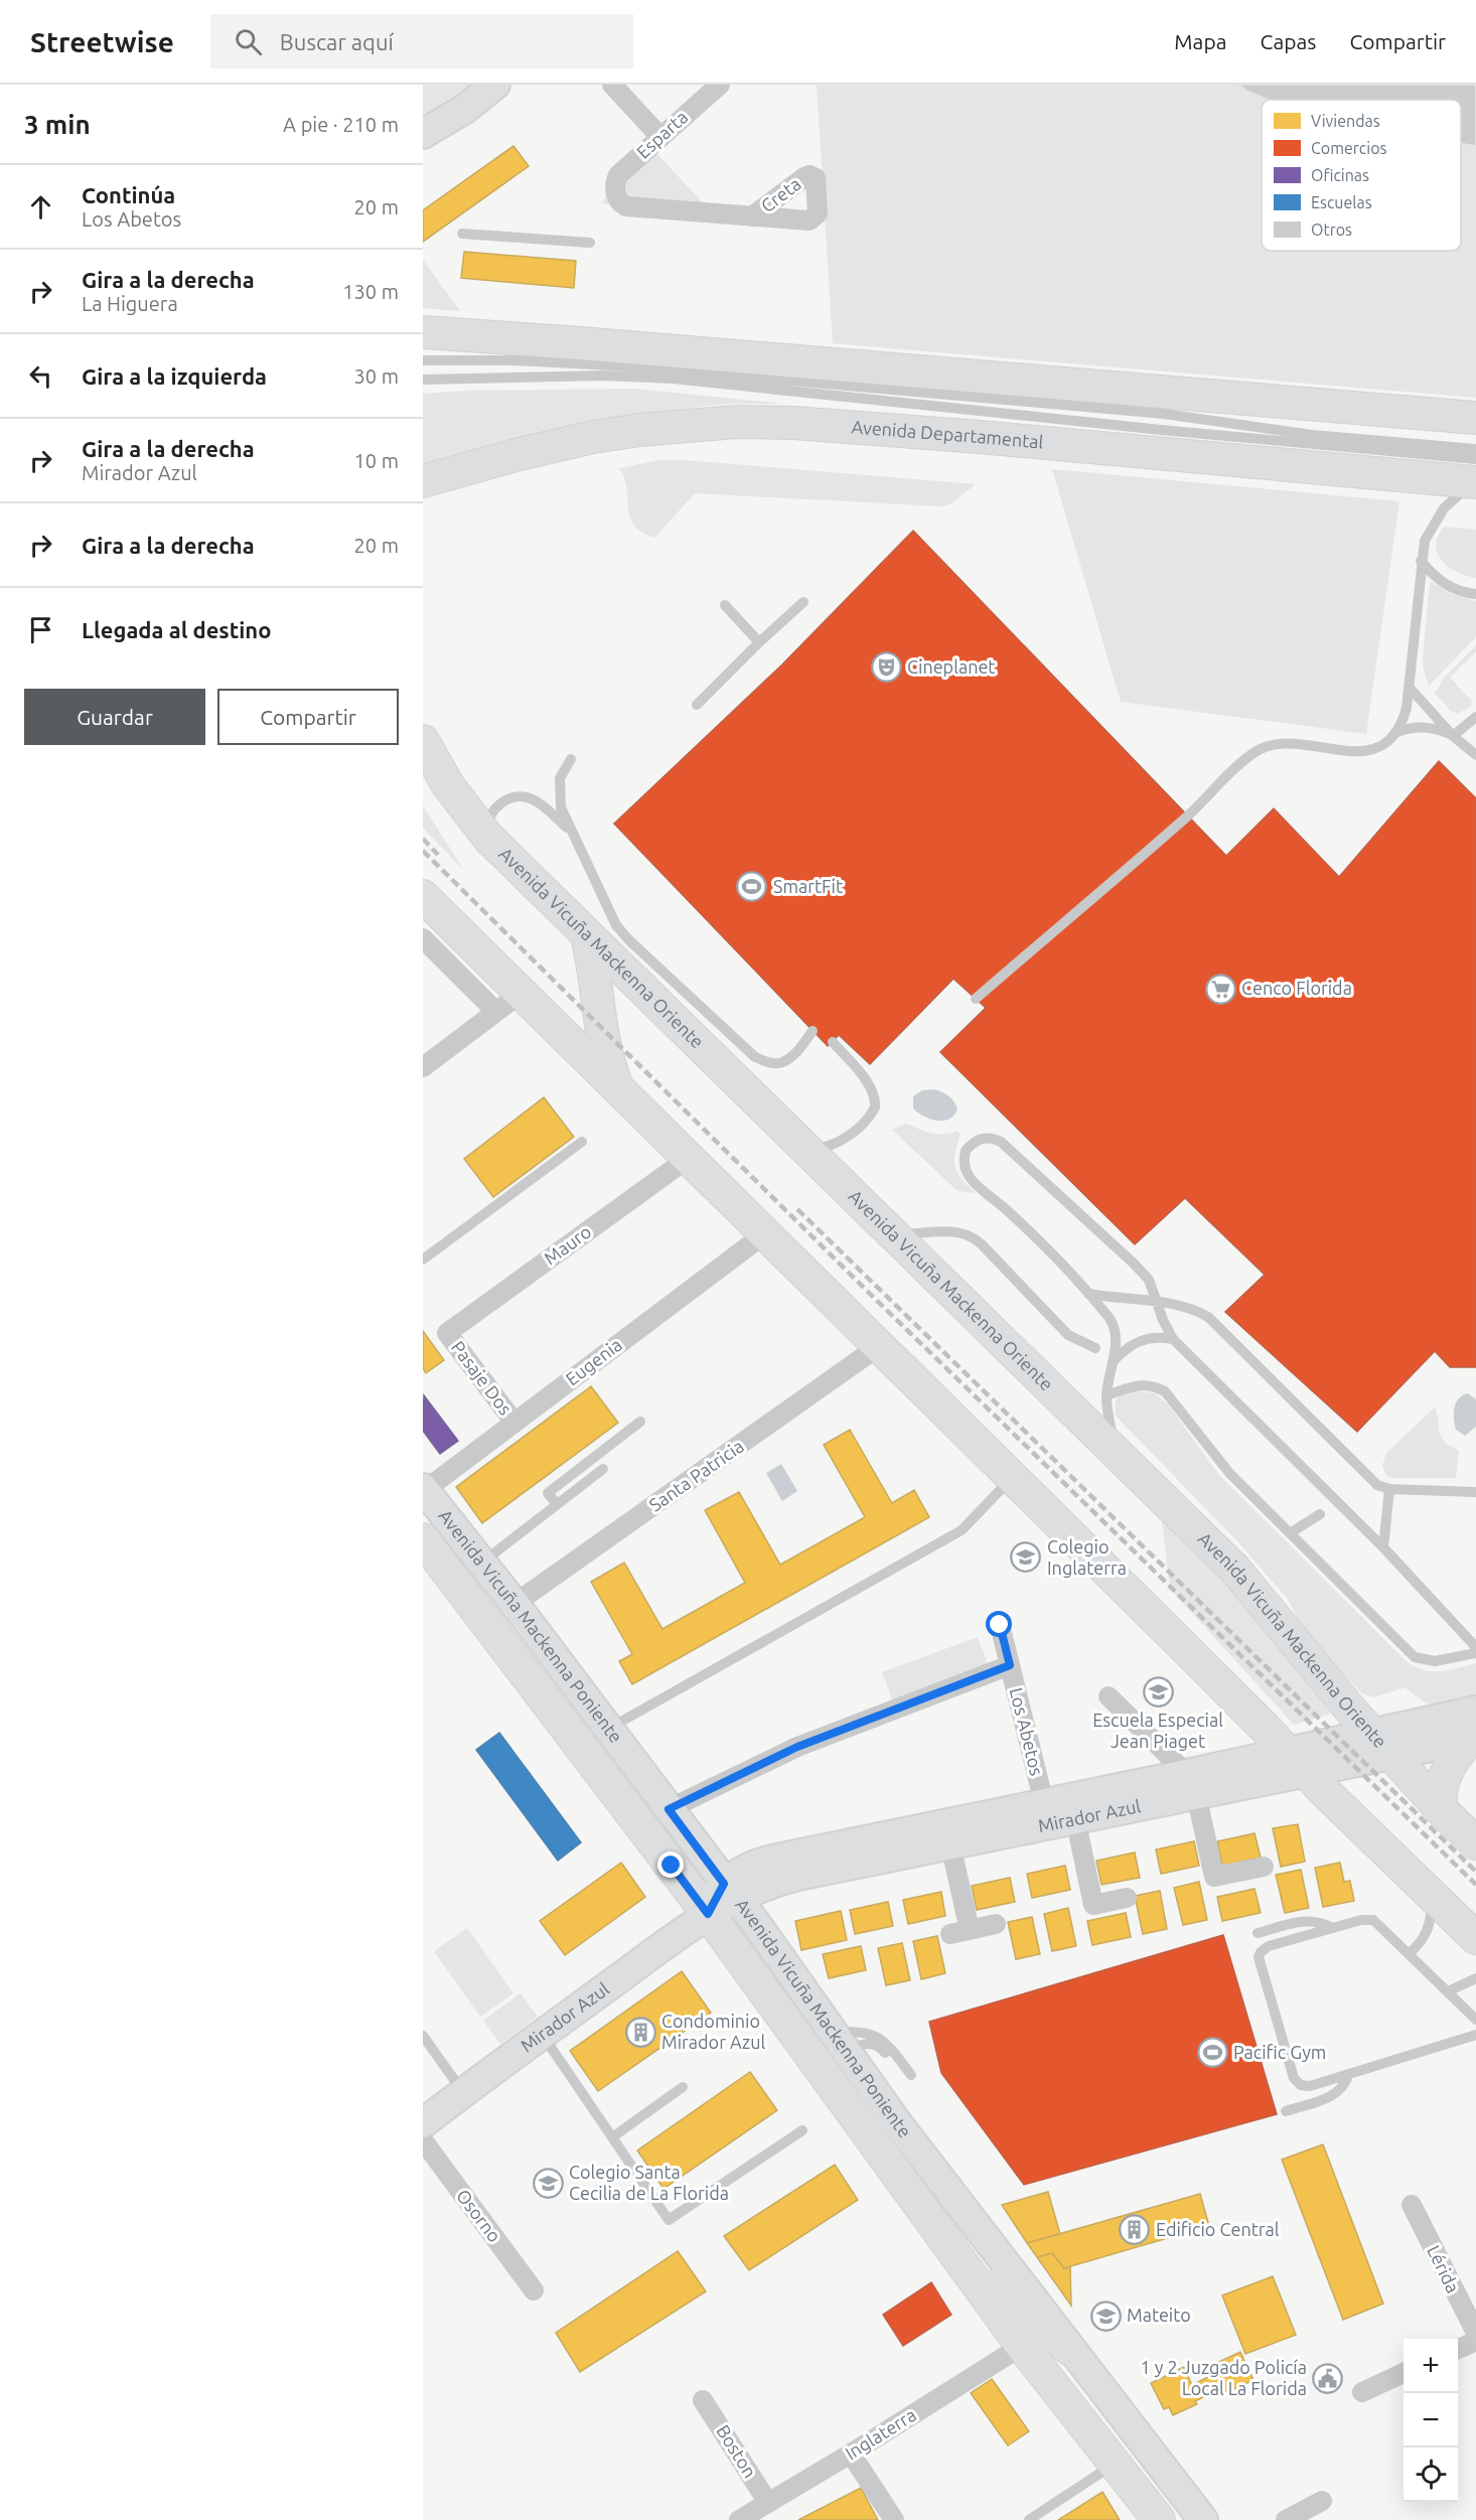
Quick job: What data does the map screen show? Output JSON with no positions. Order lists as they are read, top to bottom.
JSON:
{
  "streets": {
    "main road": [
      "Avenida Departamental",
      "Avenida Vicuña Mackenna Oriente",
      "Avenida Vicuña Mackenna Poniente",
      "Mirador Azul"
    ],
    "street": [
      "Esparta",
      "Creta",
      "Mauro",
      "Eugenia",
      "Pasaje Dos",
      "Santa Patricia",
      "Los Abetos",
      "Osorno",
      "Lérida",
      "Inglaterra",
      "Boston"
    ]
  },
  "crossings": [
    ["Esparta", "Creta"],
    ["Avenida Vicuña Mackenna Oriente", "Mirador Azul"],
    ["Mauro", "Pasaje Dos"],
    ["Eugenia", "Pasaje Dos"],
    ["Eugenia", "Avenida Vicuña Mackenna Poniente"],
    ["Santa Patricia", "Avenida Vicuña Mackenna Poniente"],
    ["Avenida Vicuña Mackenna Poniente", "Mirador Azul"],
    ["Avenida Vicuña Mackenna Poniente", "Inglaterra"],
    ["Los Abetos", "Mirador Azul"],
    ["Inglaterra", "Boston"]
  ],
  "places": {
    "theatre": ["Cineplanet"],
    "sports": ["SmartFit", "Pacific Gym"],
    "supermarket": ["Cenco Florida"],
    "school or university": [
      "Colegio Inglaterra",
      "Escuela Especial Jean Piaget",
      "Colegio Santa Cecilia de La Florida",
      "Mateito"
    ],
    "building": ["Condominio Mirador Azul", "Edificio Central"],
    "public building": ["1 y 2 Juzgado Policía Local La Florida"]
  },
  "legend": [
    "Viviendas",
    "Comercios",
    "Oficinas",
    "Escuelas",
    "Otros"
  ],
  "page": {
    "header": "Streetwise",
    "search": "Buscar aquí",
    "nav": ["Mapa", "Capas", "Compartir"],
    "heading": ["3 min", "A pie · 210 m"],
    "list": [
      ["Continúa", "Los Abetos", "20 m"],
      ["Gira a la derecha", "La Higuera", "130 m"],
      ["Gira a la izquierda", "30 m"],
      ["Gira a la derecha", "Mirador Azul", "10 m"],
      ["Gira a la derecha", "20 m"],
      "Llegada al destino"
    ],
    "buttons": ["Guardar", "Compartir"],
    "map_buttons": ["+", "−"]
  }
}
